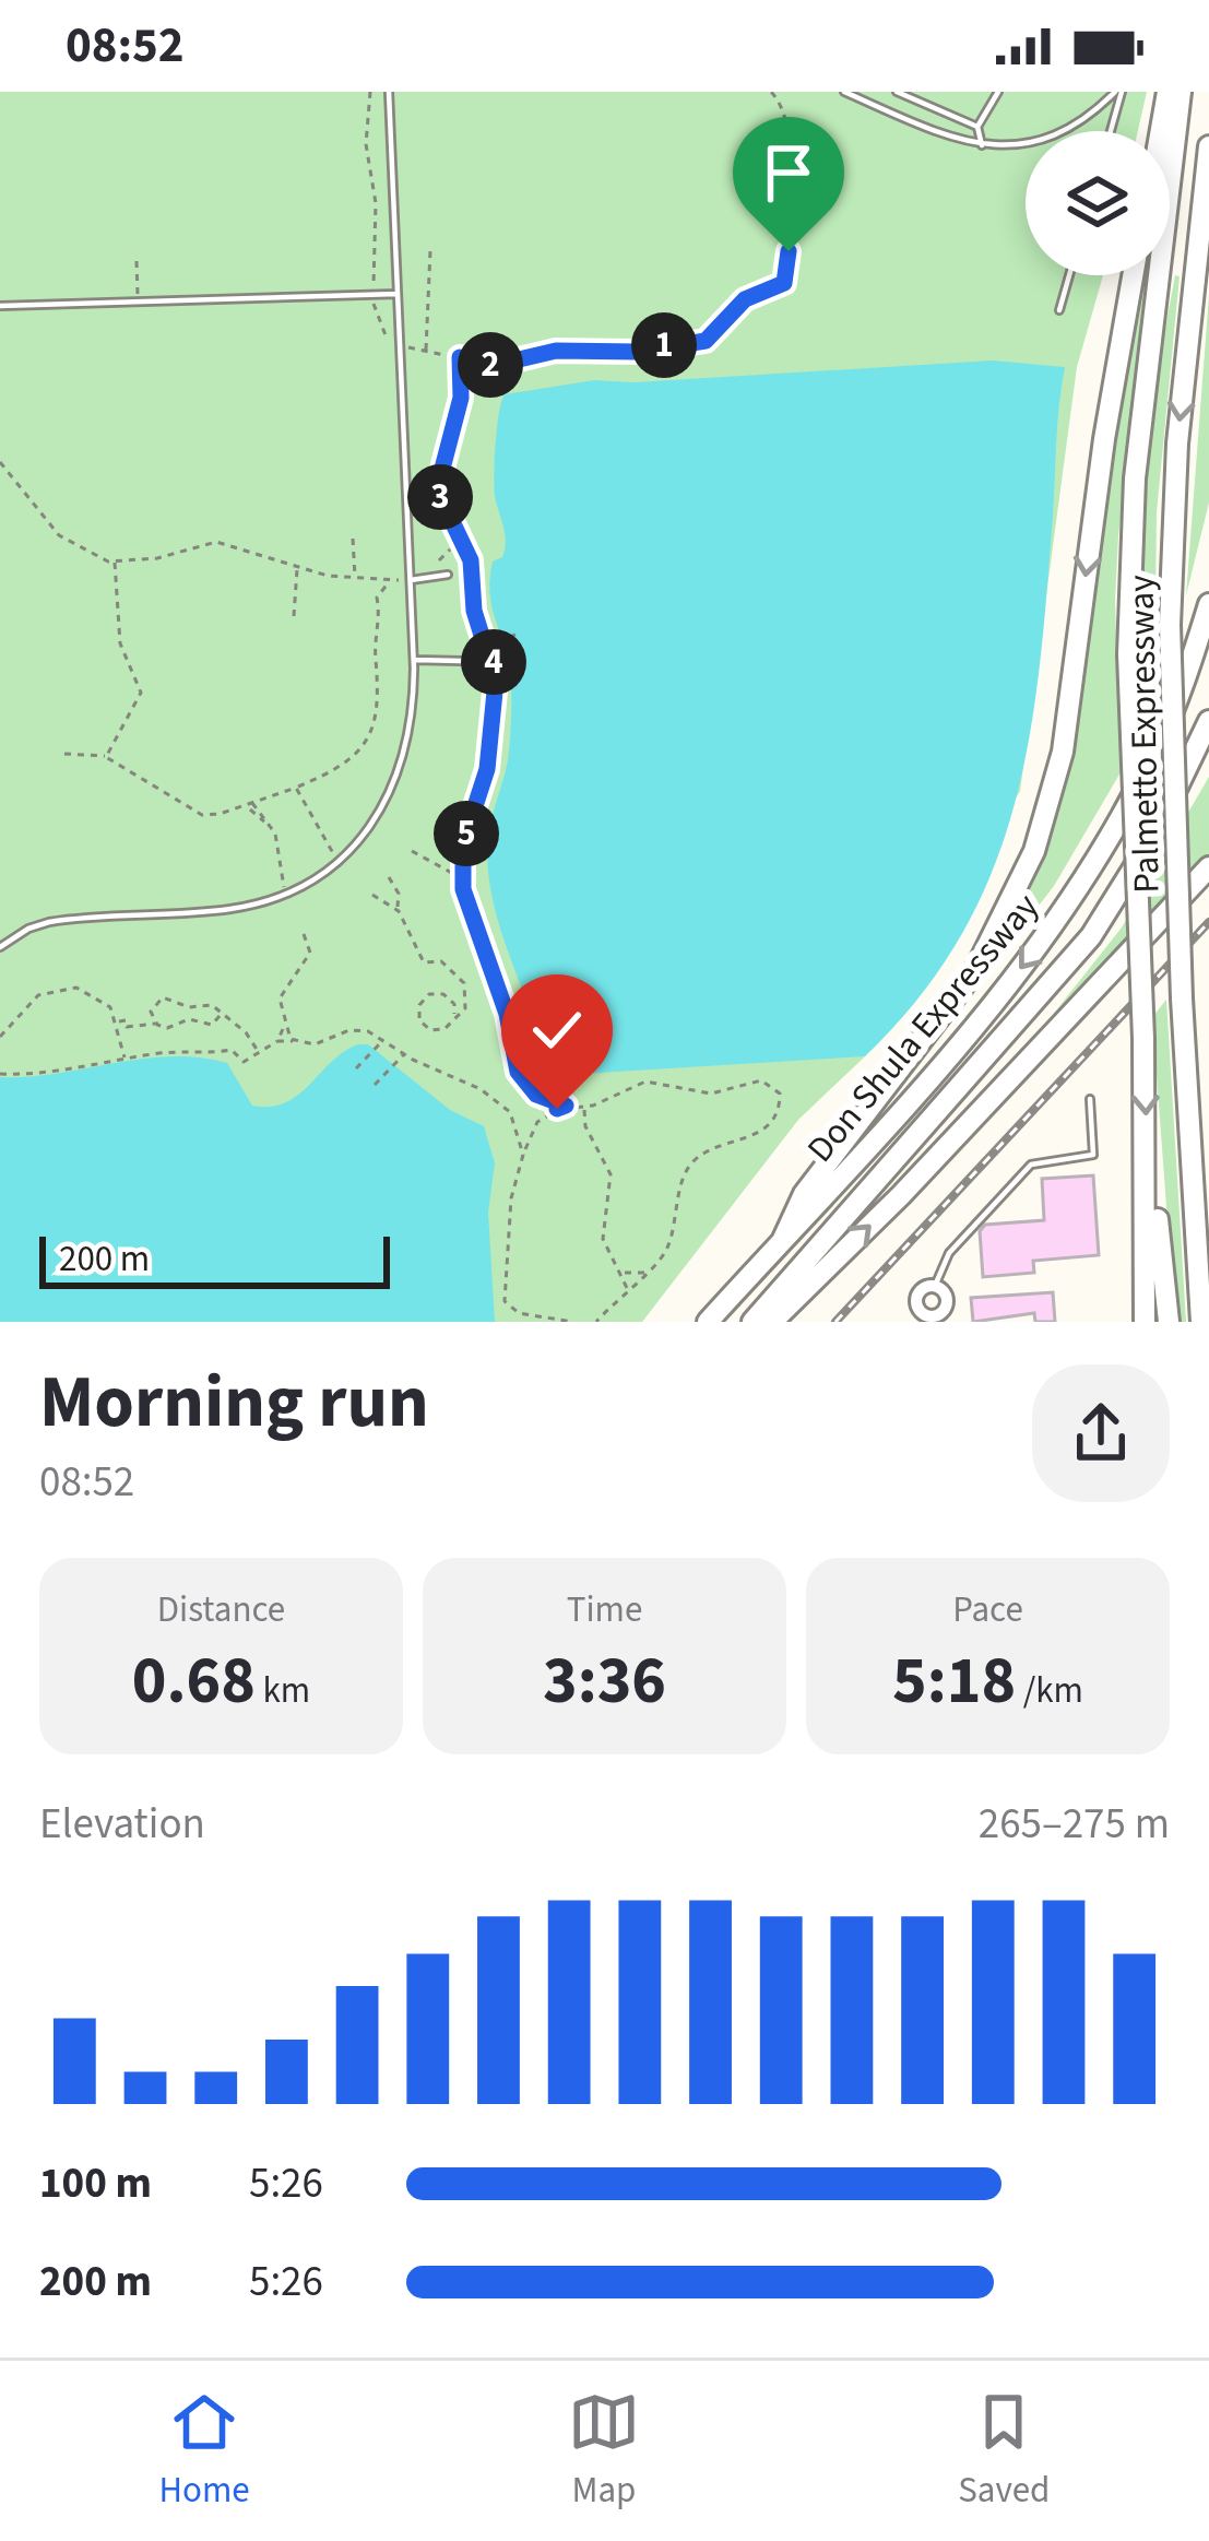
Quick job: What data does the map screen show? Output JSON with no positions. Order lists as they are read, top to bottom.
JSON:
{
  "streets": {
    "highway": ["Palmetto Expressway", "Don Shula Expressway"]
  },
  "scale_bar": "200 m",
  "page": {
    "status": "08:52",
    "pins": [
      "1",
      "2",
      "3",
      "4",
      "5"
    ],
    "scale": "200 m",
    "heading": ["Morning run", "08:52"],
    "stats": [
      ["Distance", "0.68 km"],
      ["Time", "3:36"],
      ["Pace", "5:18 /km"]
    ],
    "chart": ["Elevation", "265–275 m"],
    "list": [
      {
        "name": "100 m",
        "note": "5:26"
      },
      {
        "name": "200 m",
        "note": "5:26"
      }
    ],
    "tabs": ["Home", "Map", "Saved"]
  }
}
